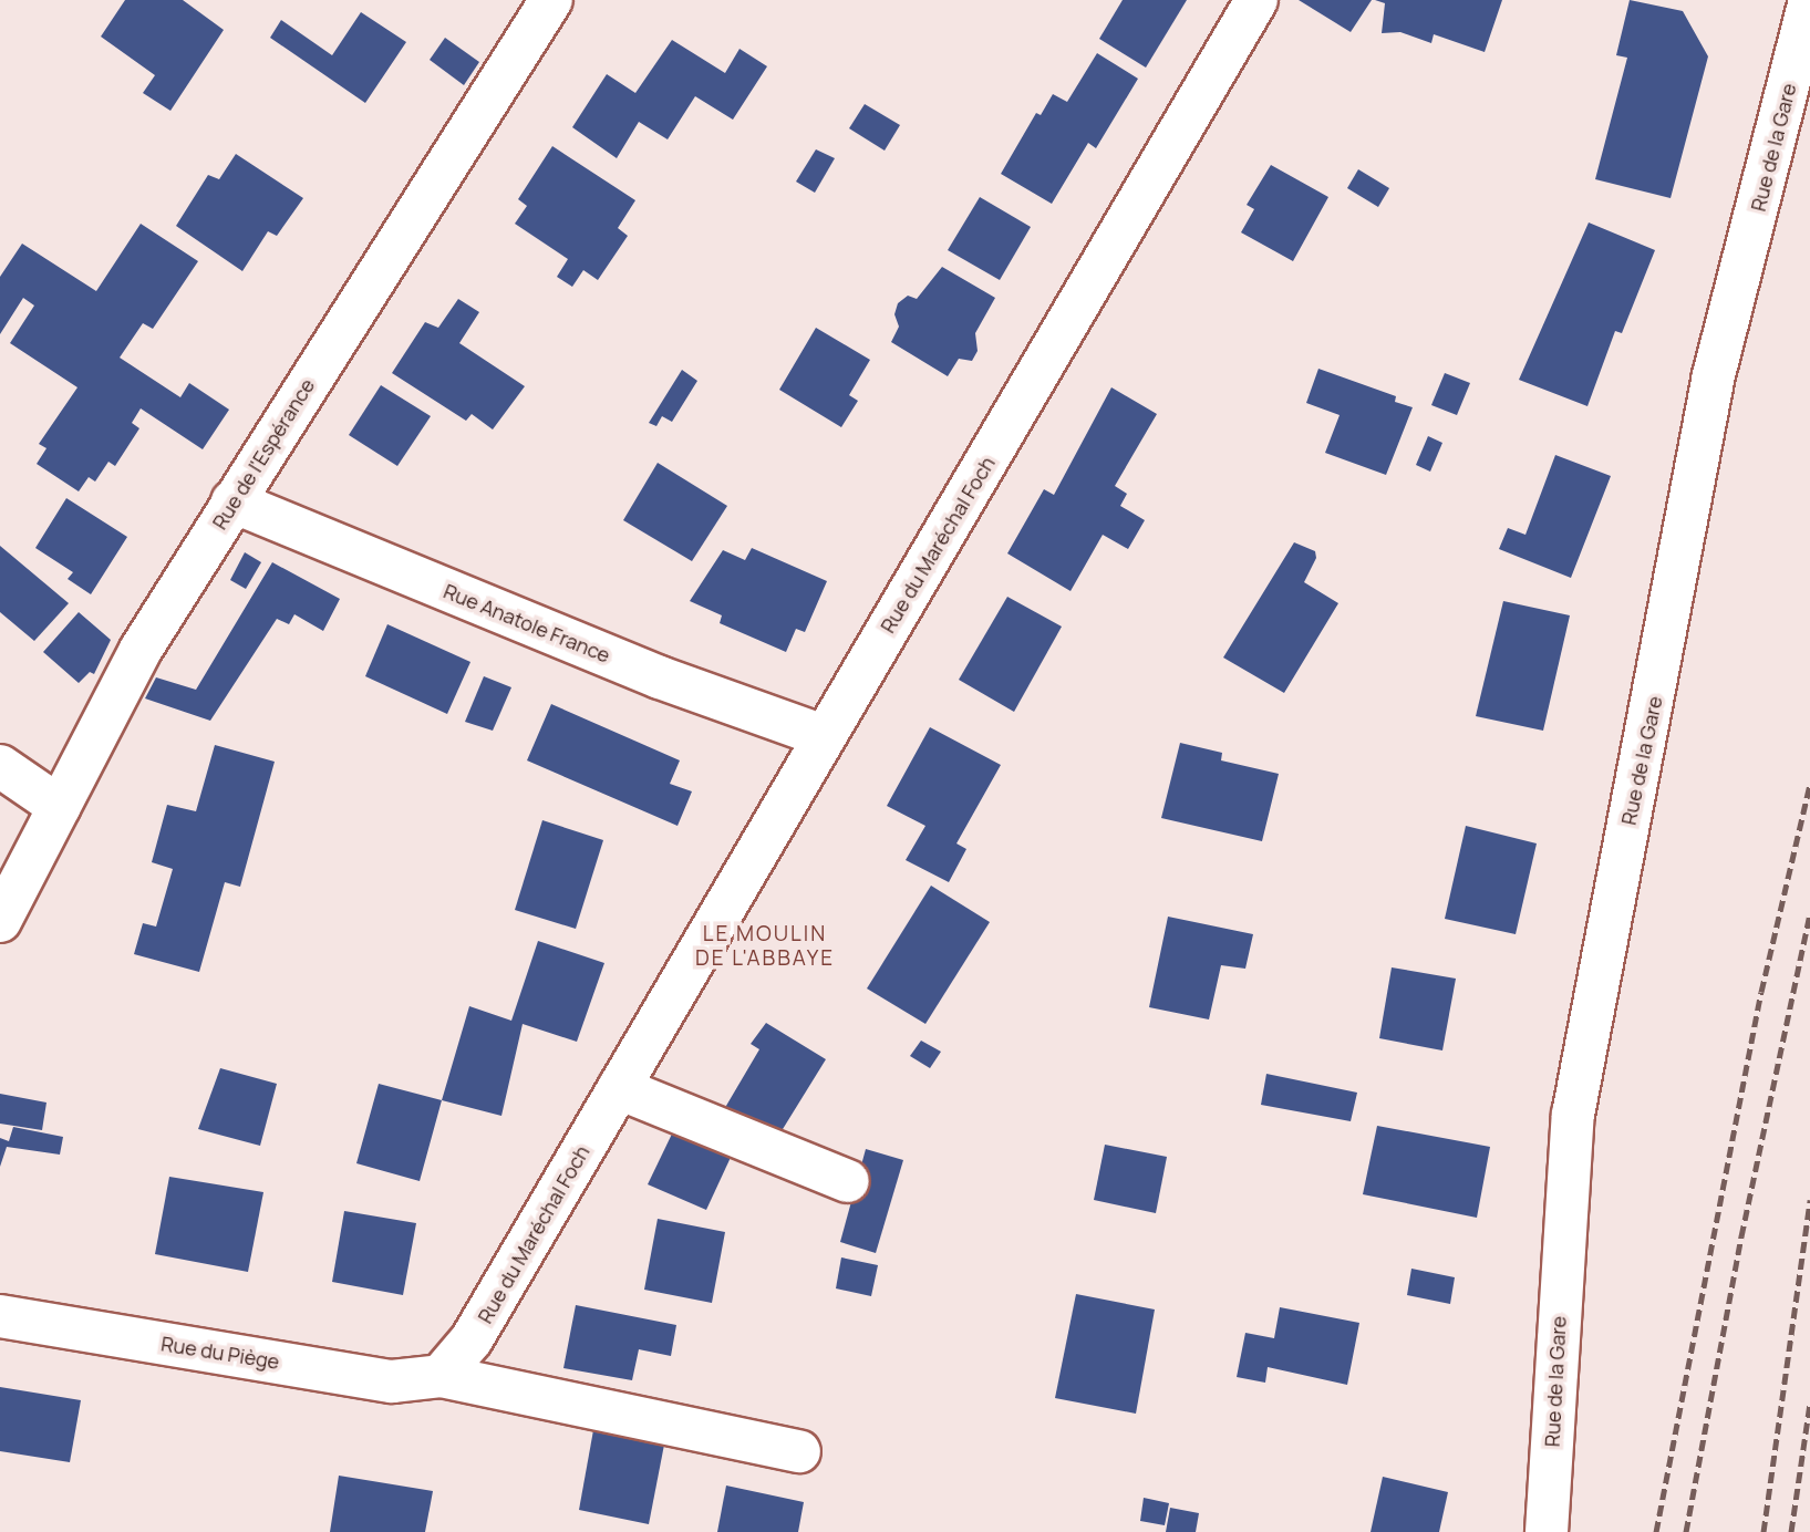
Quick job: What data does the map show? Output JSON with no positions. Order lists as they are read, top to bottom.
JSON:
{
  "streets": {
    "street": [
      "Rue de la Gare",
      "Rue de l'Espérance",
      "Rue du Maréchal Foch",
      "Rue Anatole France",
      "Rue du Piège"
    ]
  },
  "crossings": [
    ["Rue de l'Espérance", "Rue Anatole France"],
    ["Rue du Maréchal Foch", "Rue Anatole France"],
    ["Rue du Maréchal Foch", "Rue du Piège"]
  ],
  "districts": ["LE MOULIN DE L'ABBAYE"]
}
